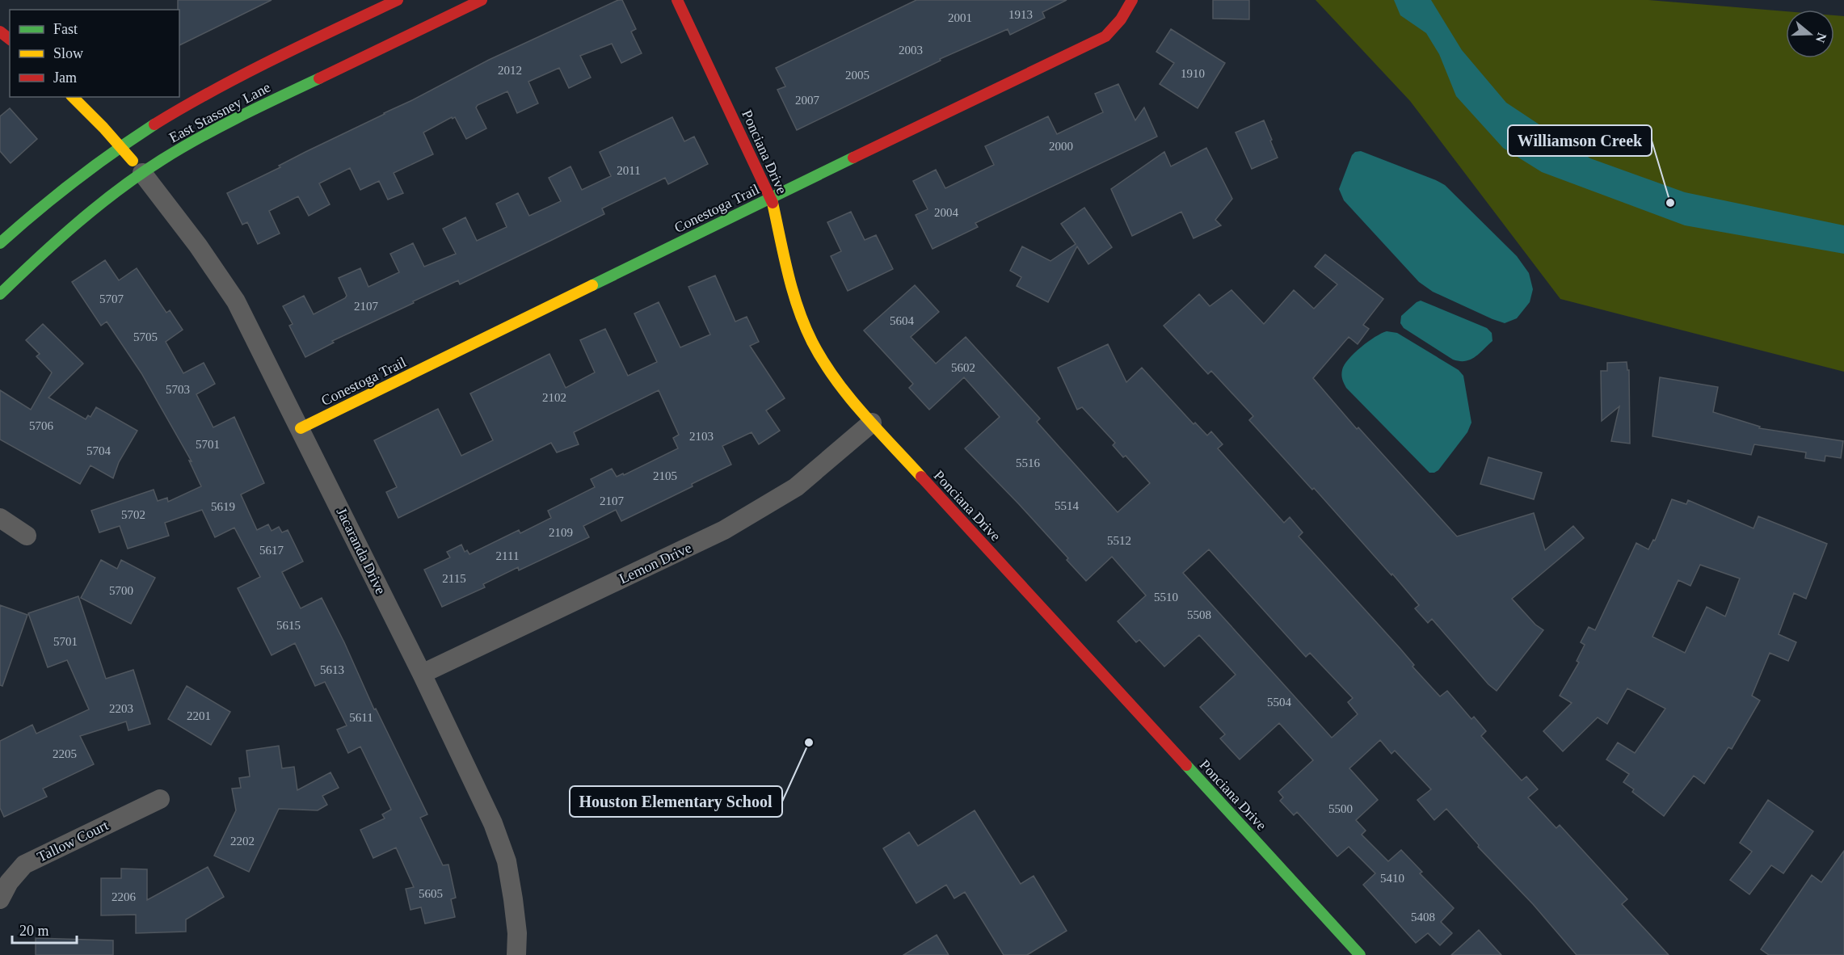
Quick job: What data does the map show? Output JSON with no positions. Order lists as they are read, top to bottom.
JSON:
{
  "streets": {
    "street": [
      "East Stassney Lane",
      "Ponciana Drive",
      "Conestoga Trail",
      "Jacaranda Drive",
      "Lemon Drive",
      "Tallow Court"
    ]
  },
  "crossings": [
    ["East Stassney Lane", "Jacaranda Drive"],
    ["Ponciana Drive", "Conestoga Trail"],
    ["Ponciana Drive", "Lemon Drive"],
    ["Conestoga Trail", "Jacaranda Drive"],
    ["Jacaranda Drive", "Lemon Drive"]
  ],
  "places": ["Williamson Creek", "Houston Elementary School"],
  "house_numbers": [
    "1913",
    "2001",
    "2003",
    "2012",
    "1910",
    "2005",
    "2007",
    "2000",
    "2011",
    "2004",
    "5707",
    "2107",
    "5604",
    "5705",
    "5602",
    "5703",
    "2102",
    "5706",
    "2103",
    "5701",
    "5704",
    "5516",
    "2105",
    "2107",
    "5514",
    "5619",
    "5702",
    "2109",
    "5512",
    "5617",
    "2111",
    "2115",
    "5700",
    "5510",
    "5508",
    "5615",
    "5701",
    "5613",
    "5504",
    "2203",
    "2201",
    "5611",
    "2205",
    "5500",
    "2202",
    "5410",
    "5605",
    "2206",
    "5408"
  ],
  "legend": ["Fast", "Slow", "Jam"],
  "scale_bar": "20 m",
  "north": "right"
}
